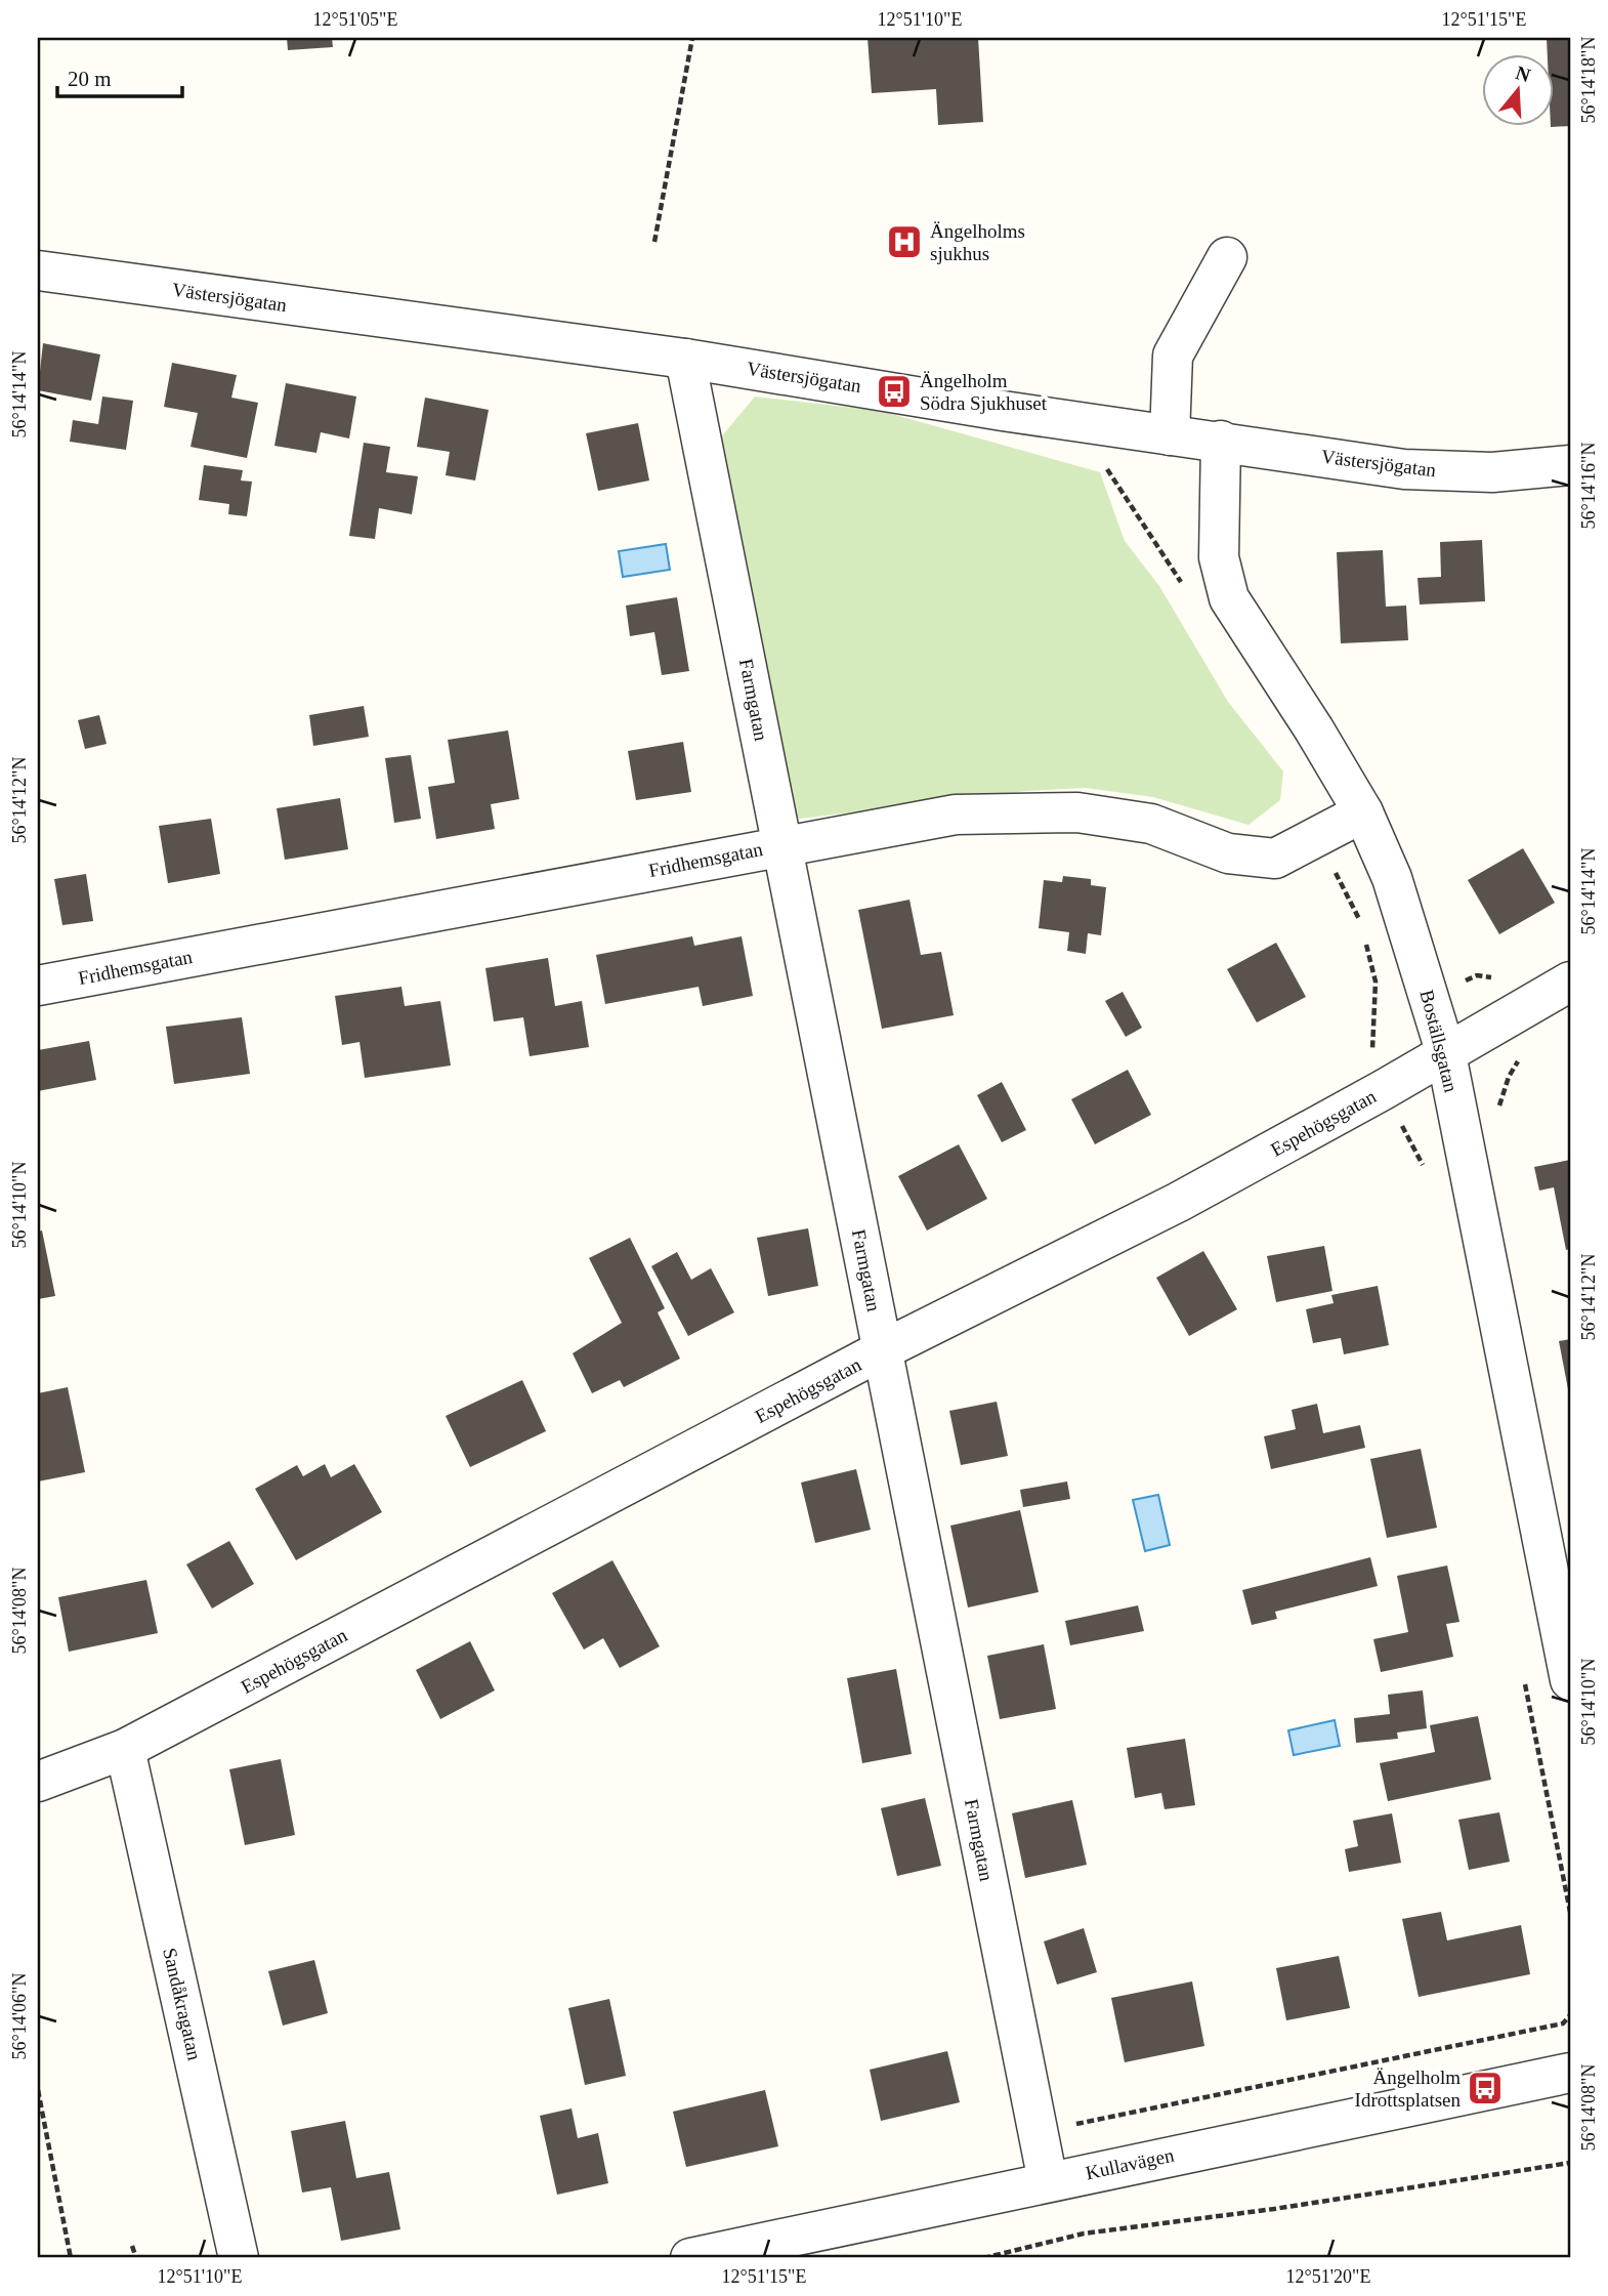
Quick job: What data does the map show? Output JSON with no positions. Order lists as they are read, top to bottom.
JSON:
{
  "streets": {
    "street": [
      "Västersjögatan",
      "Farmgatan",
      "Fridhemsgatan",
      "Boställsgatan",
      "Espehögsgatan",
      "Sandåkragatan",
      "Kullavägen"
    ]
  },
  "crossings": [
    ["Västersjögatan", "Farmgatan"],
    ["Västersjögatan", "Boställsgatan"],
    ["Farmgatan", "Fridhemsgatan"],
    ["Farmgatan", "Espehögsgatan"],
    ["Farmgatan", "Kullavägen"],
    ["Fridhemsgatan", "Boställsgatan"],
    ["Boställsgatan", "Espehögsgatan"],
    ["Espehögsgatan", "Sandåkragatan"]
  ],
  "places": {
    "hospital": ["Ängelholms sjukhus"],
    "bus stop": ["Ängelholm Södra Sjukhuset", "Ängelholm Idrottsplatsen"]
  },
  "scale_bar": "20 m",
  "north": "top",
  "coordinates": [
    "12°51'05\"E",
    "12°51'10\"E",
    "12°51'15\"E",
    "56°14'18\"N",
    "56°14'14\"N",
    "56°14'16\"N",
    "56°14'12\"N",
    "56°14'10\"N",
    "56°14'08\"N",
    "56°14'06\"N",
    "12°51'20\"E"
  ]
}
